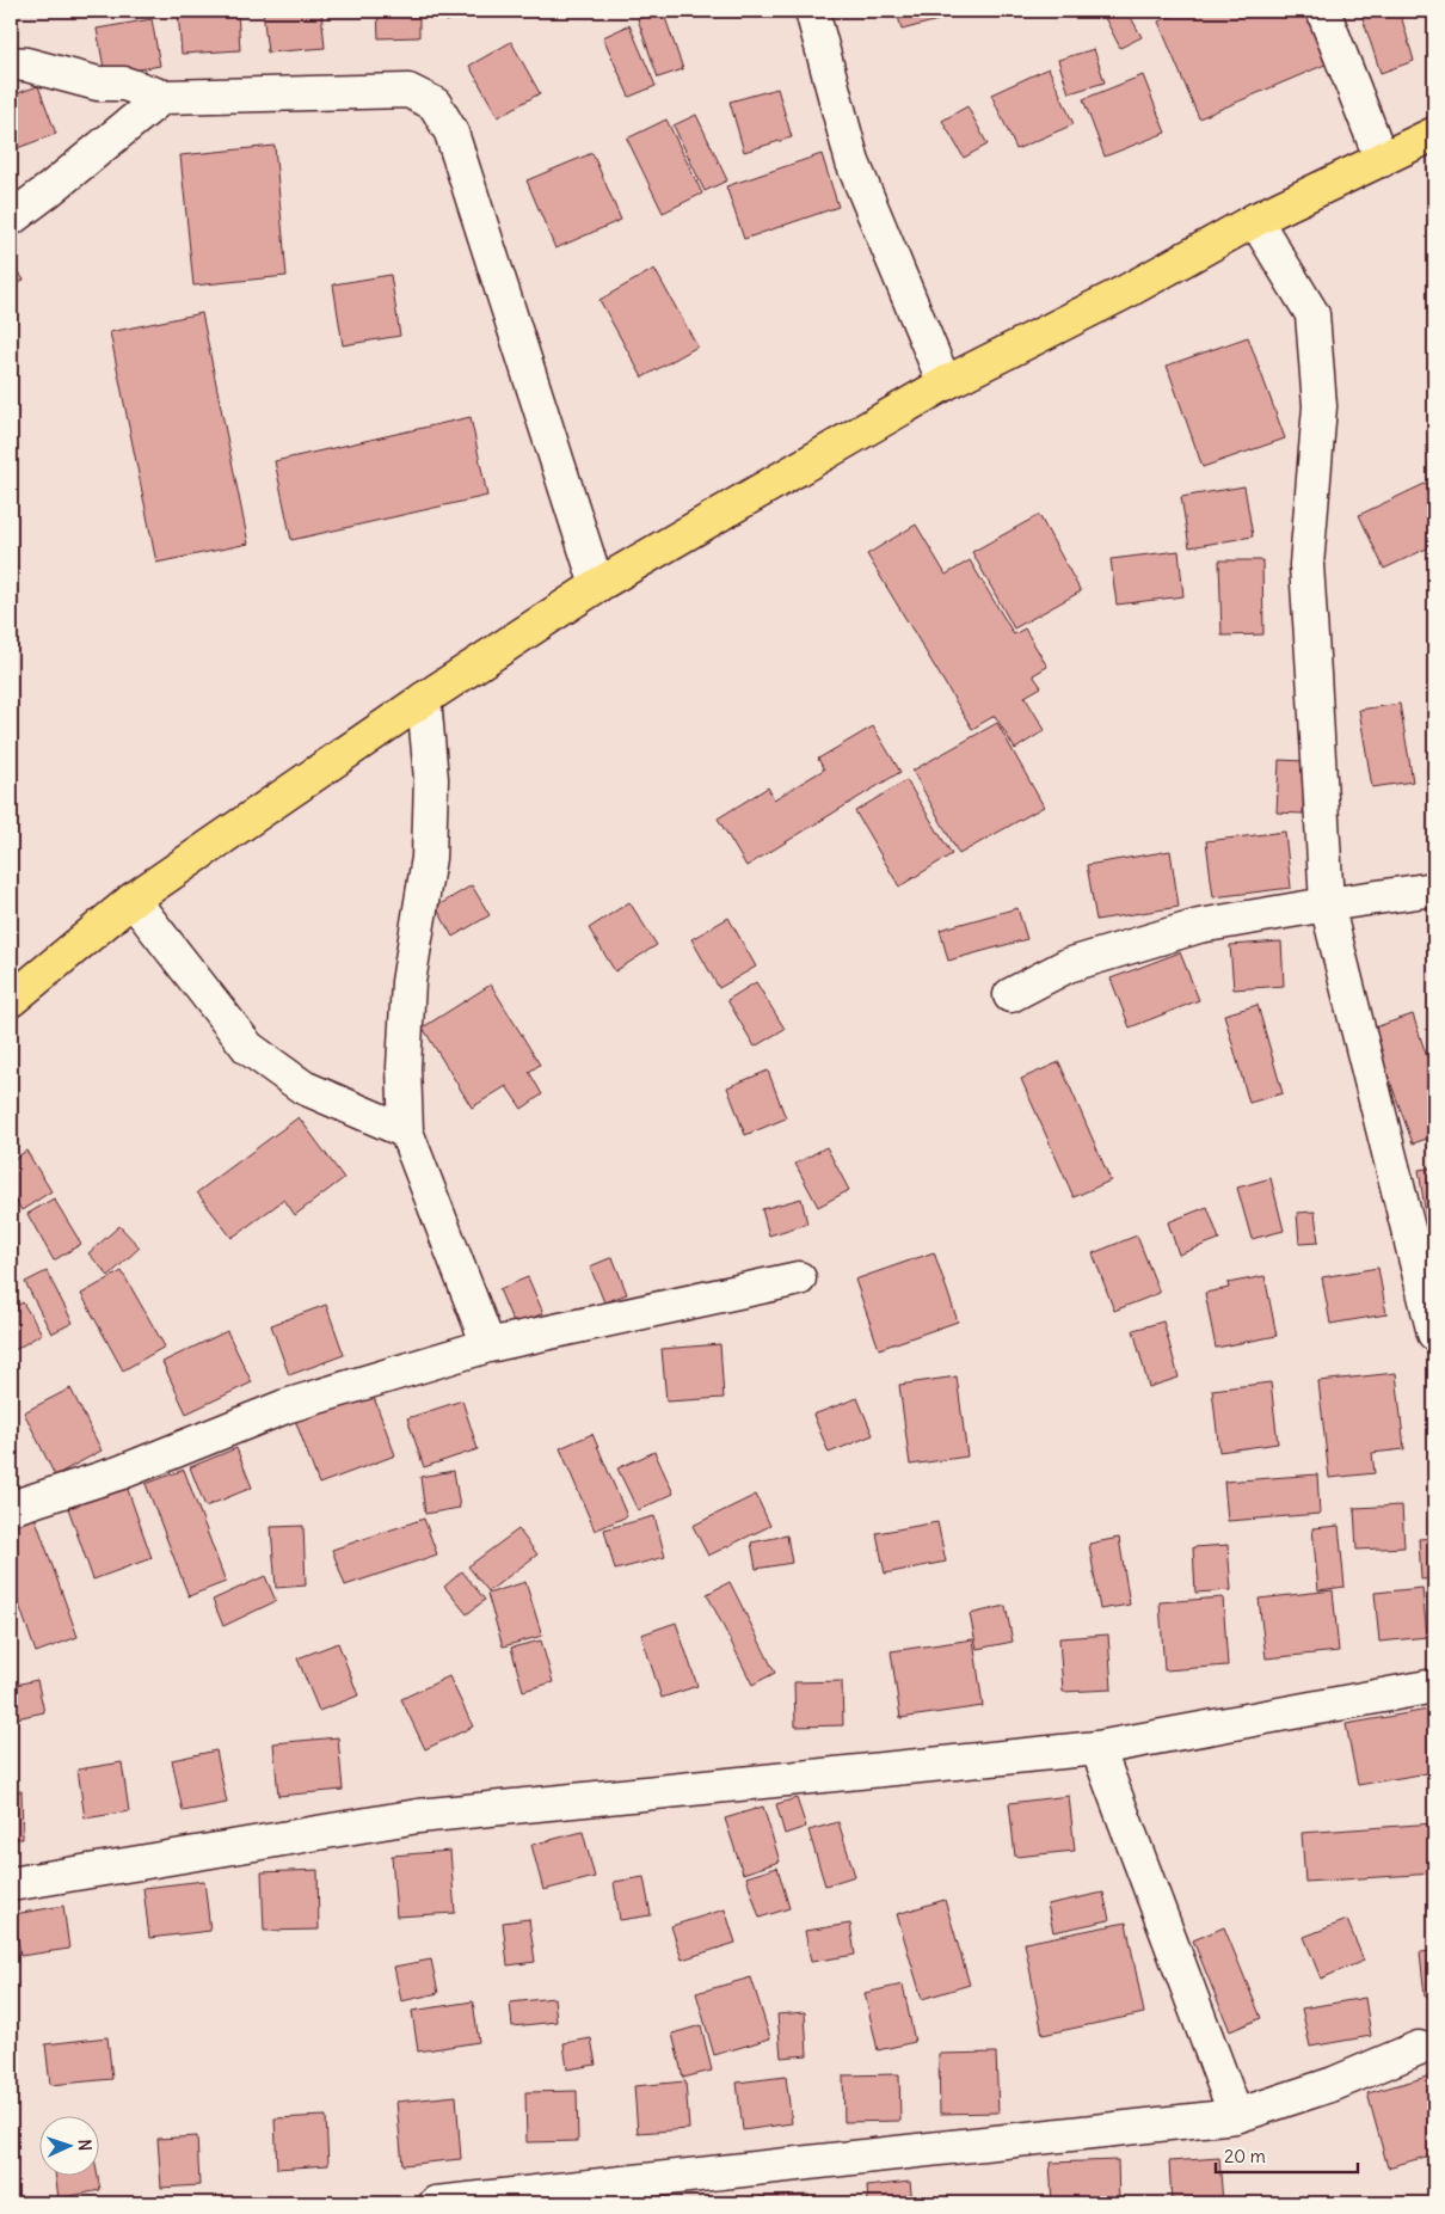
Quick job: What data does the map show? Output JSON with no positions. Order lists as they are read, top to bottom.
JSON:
{
  "scale_bar": "20 m",
  "north": "right"
}
